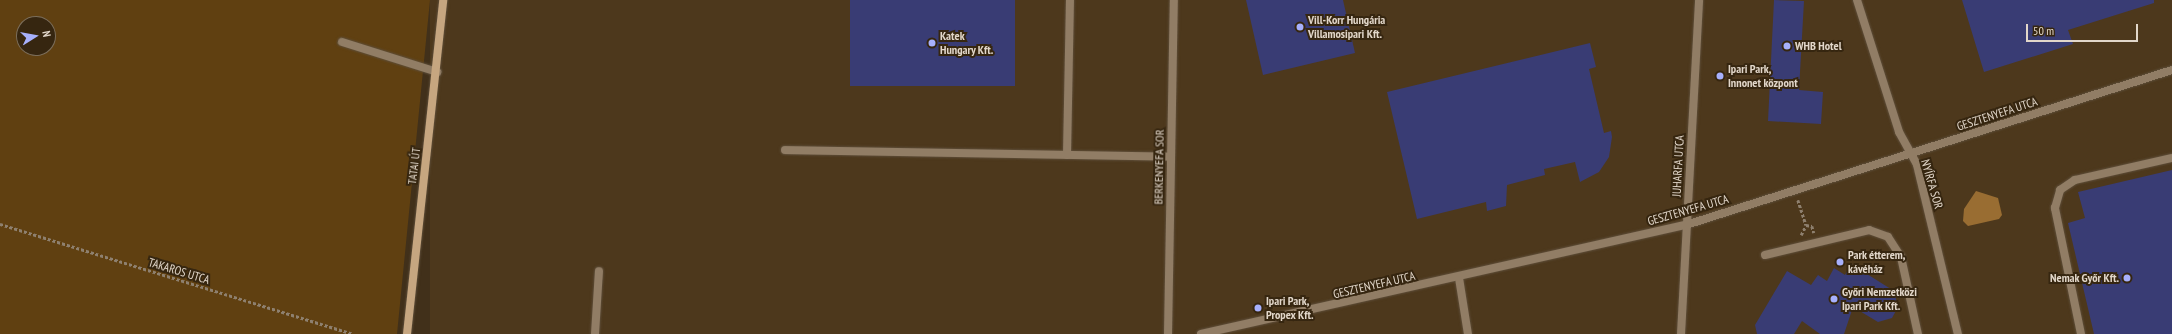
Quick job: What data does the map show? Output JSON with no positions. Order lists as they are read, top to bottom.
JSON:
{
  "streets": {
    "street": [
      "GESZTENYEFA UTCA",
      "TATAI ÚT",
      "JUHARFA UTCA",
      "BERKENYEFA SOR",
      "NYÍRFA SOR"
    ],
    "path": ["TAKAROS UTCA"]
  },
  "crossings": [
    ["GESZTENYEFA UTCA", "JUHARFA UTCA"],
    ["GESZTENYEFA UTCA", "NYÍRFA SOR"]
  ],
  "places": [
    "Vill-Korr Hungária Villamosipari Kft.",
    "Katek Hungary Kft.",
    "WHB Hotel",
    "Ipari Park, Innonet központ",
    "Park étterem, kávéház",
    "Nemak Győr Kft.",
    "Győri Nemzetközi Ipari Park Kft.",
    "Ipari Park, Propex Kft."
  ],
  "scale_bar": "50 m",
  "north": "right"
}
